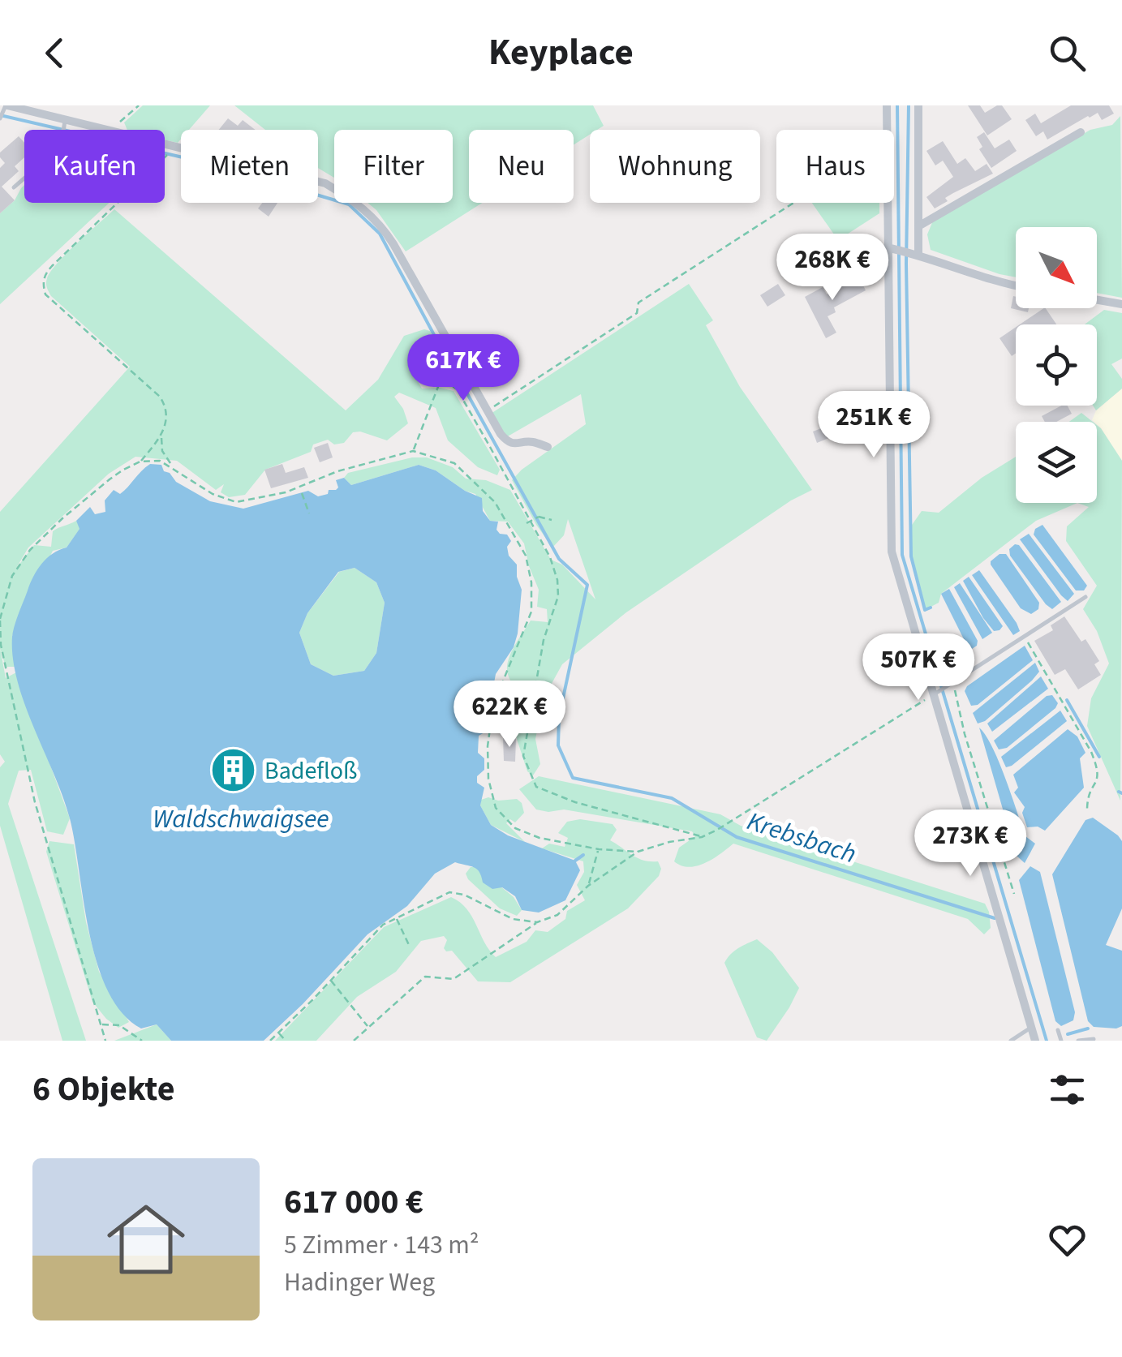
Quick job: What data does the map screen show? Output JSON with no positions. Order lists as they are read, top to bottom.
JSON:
{
  "water": ["Waldschwaigsee", "Krebsbach"],
  "places": {
    "building": ["Badefloß"]
  },
  "north": "bottom right",
  "page": {
    "header": "Keyplace",
    "chip": [
      "Kaufen",
      "Mieten",
      "Filter",
      "Neu",
      "Wohnung",
      "Haus"
    ],
    "price": [
      "268K €",
      "617K €",
      "251K €",
      "507K €",
      "622K €",
      "273K €"
    ],
    "heading": "6 Objekte",
    "list": [
      {
        "name": "617 000 €",
        "note": "5 Zimmer · 143 m² · Hadinger Weg"
      }
    ]
  }
}
